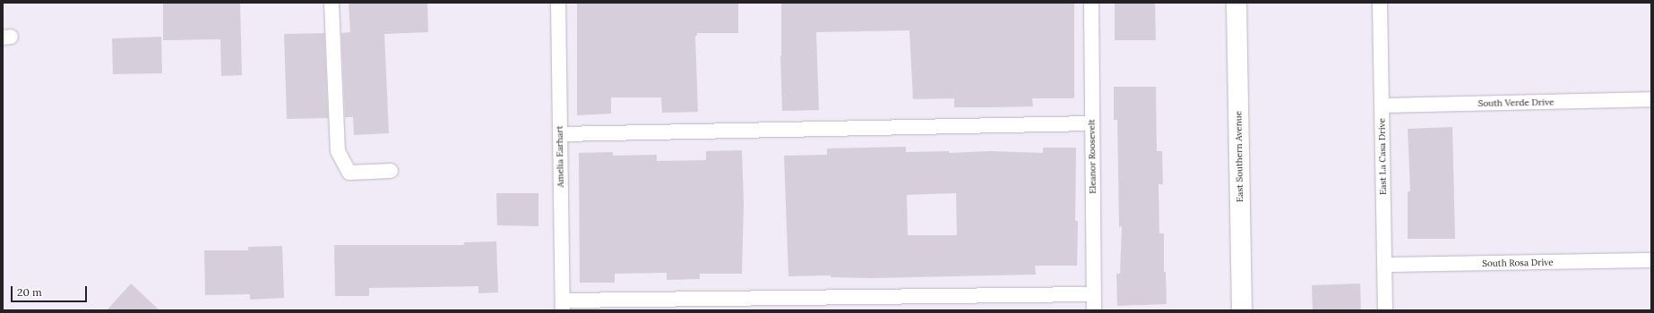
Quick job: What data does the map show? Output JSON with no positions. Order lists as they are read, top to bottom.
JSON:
{
  "streets": {
    "main road": ["East Southern Avenue"],
    "lane": [
      "South Verde Drive",
      "Amelia Earhart",
      "Eleanor Roosevelt",
      "East La Casa Drive",
      "South Rosa Drive"
    ]
  },
  "crossings": [
    ["South Verde Drive", "East La Casa Drive"],
    ["East La Casa Drive", "South Rosa Drive"]
  ],
  "scale_bar": "20 m"
}
